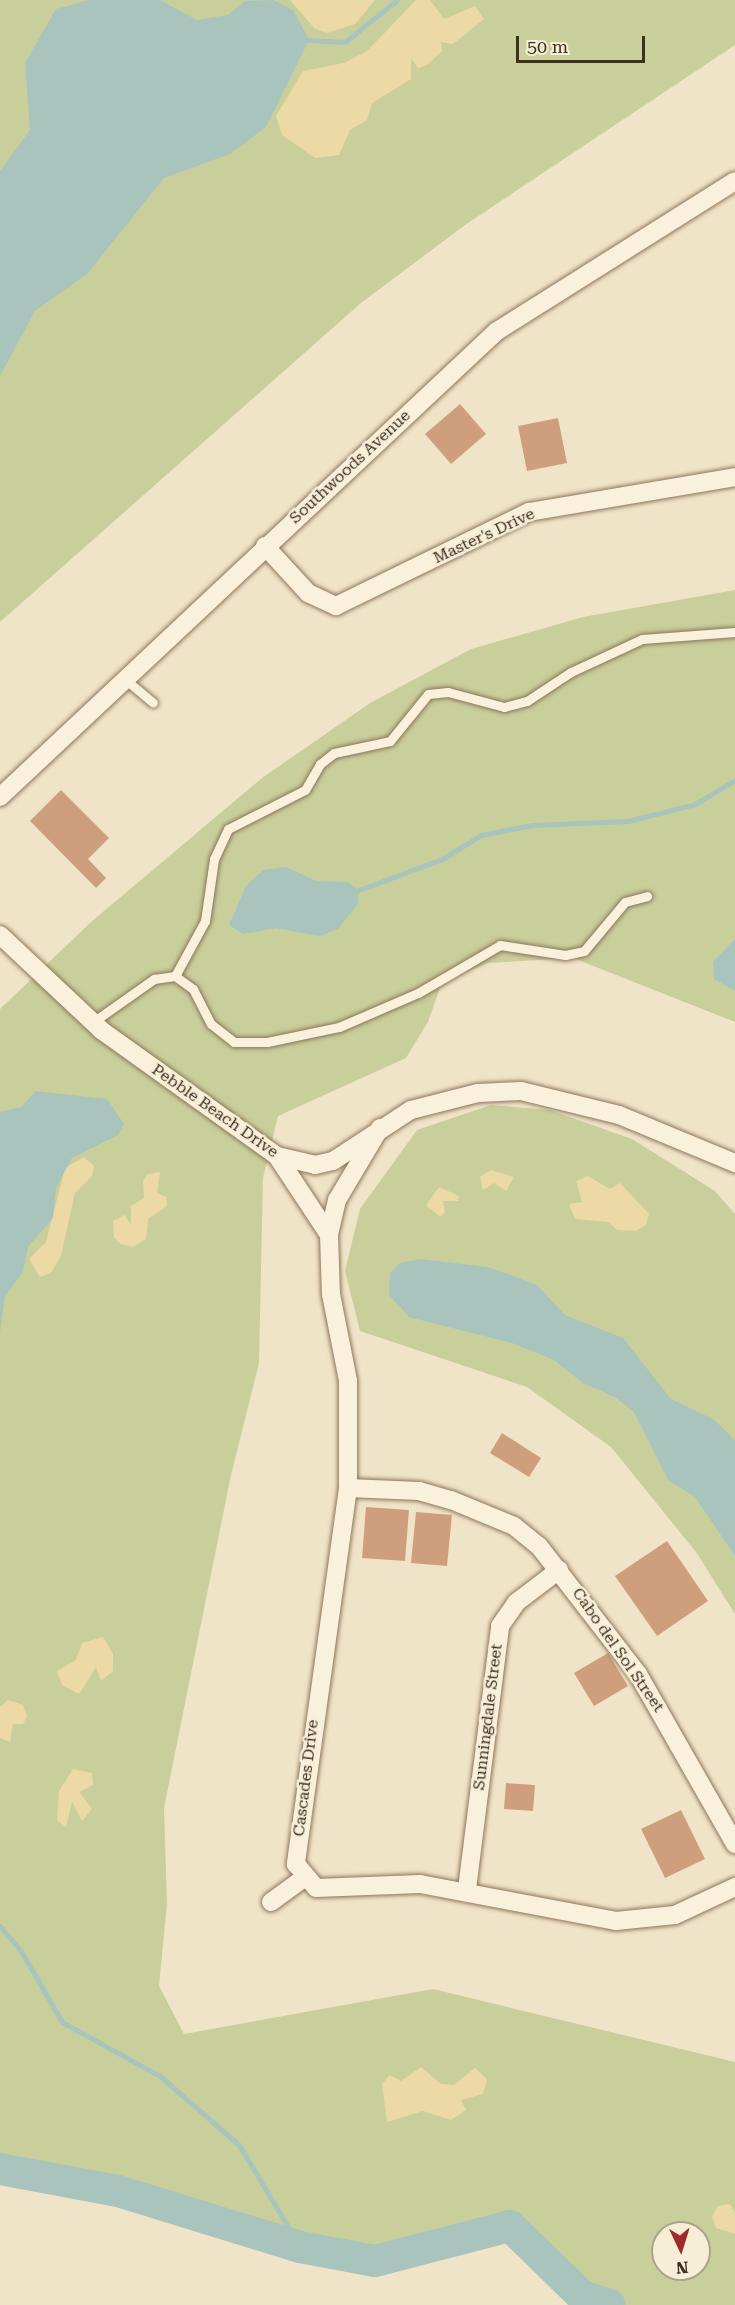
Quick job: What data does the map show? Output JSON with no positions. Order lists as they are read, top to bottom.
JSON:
{
  "streets": {
    "street": [
      "Southwoods Avenue",
      "Master's Drive",
      "Pebble Beach Drive",
      "Cabo del Sol Street",
      "Sunningdale Street",
      "Cascades Drive"
    ]
  },
  "crossings": [
    ["Southwoods Avenue", "Master's Drive"],
    ["Pebble Beach Drive", "Cascades Drive"],
    ["Cabo del Sol Street", "Sunningdale Street"],
    ["Cabo del Sol Street", "Cascades Drive"]
  ],
  "scale_bar": "50 m",
  "north": "bottom"
}
